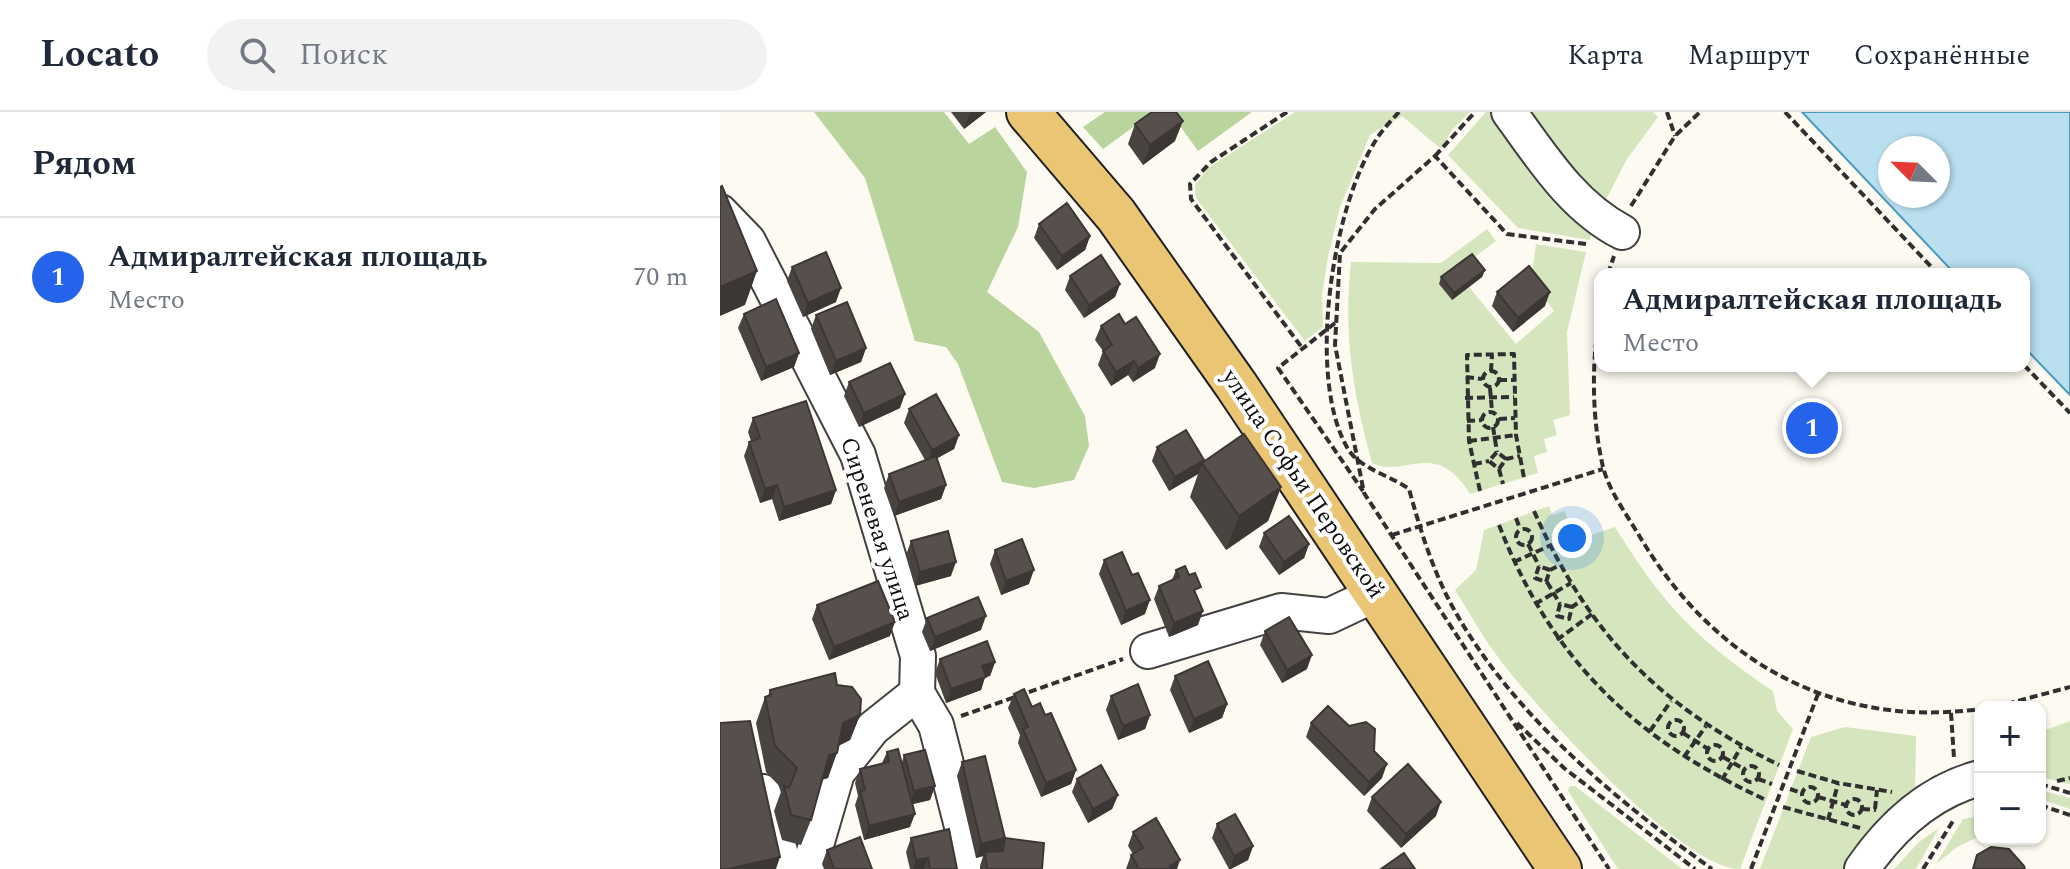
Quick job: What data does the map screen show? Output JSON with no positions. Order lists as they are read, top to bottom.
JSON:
{
  "streets": {
    "main road": ["улица Софьи Перовской"],
    "street": ["Сиреневая улица"]
  },
  "north": "top left",
  "page": {
    "header": "Locato",
    "search": "Поиск",
    "nav": ["Карта", "Маршрут", "Сохранённые"],
    "heading": "Рядом",
    "list": [
      {
        "mark": "1",
        "name": "Адмиралтейская площадь",
        "note": "Место",
        "value": "70 m"
      }
    ],
    "popup": ["Адмиралтейская площадь", "Место"],
    "pins": "1",
    "map_buttons": ["+", "−"]
  }
}
